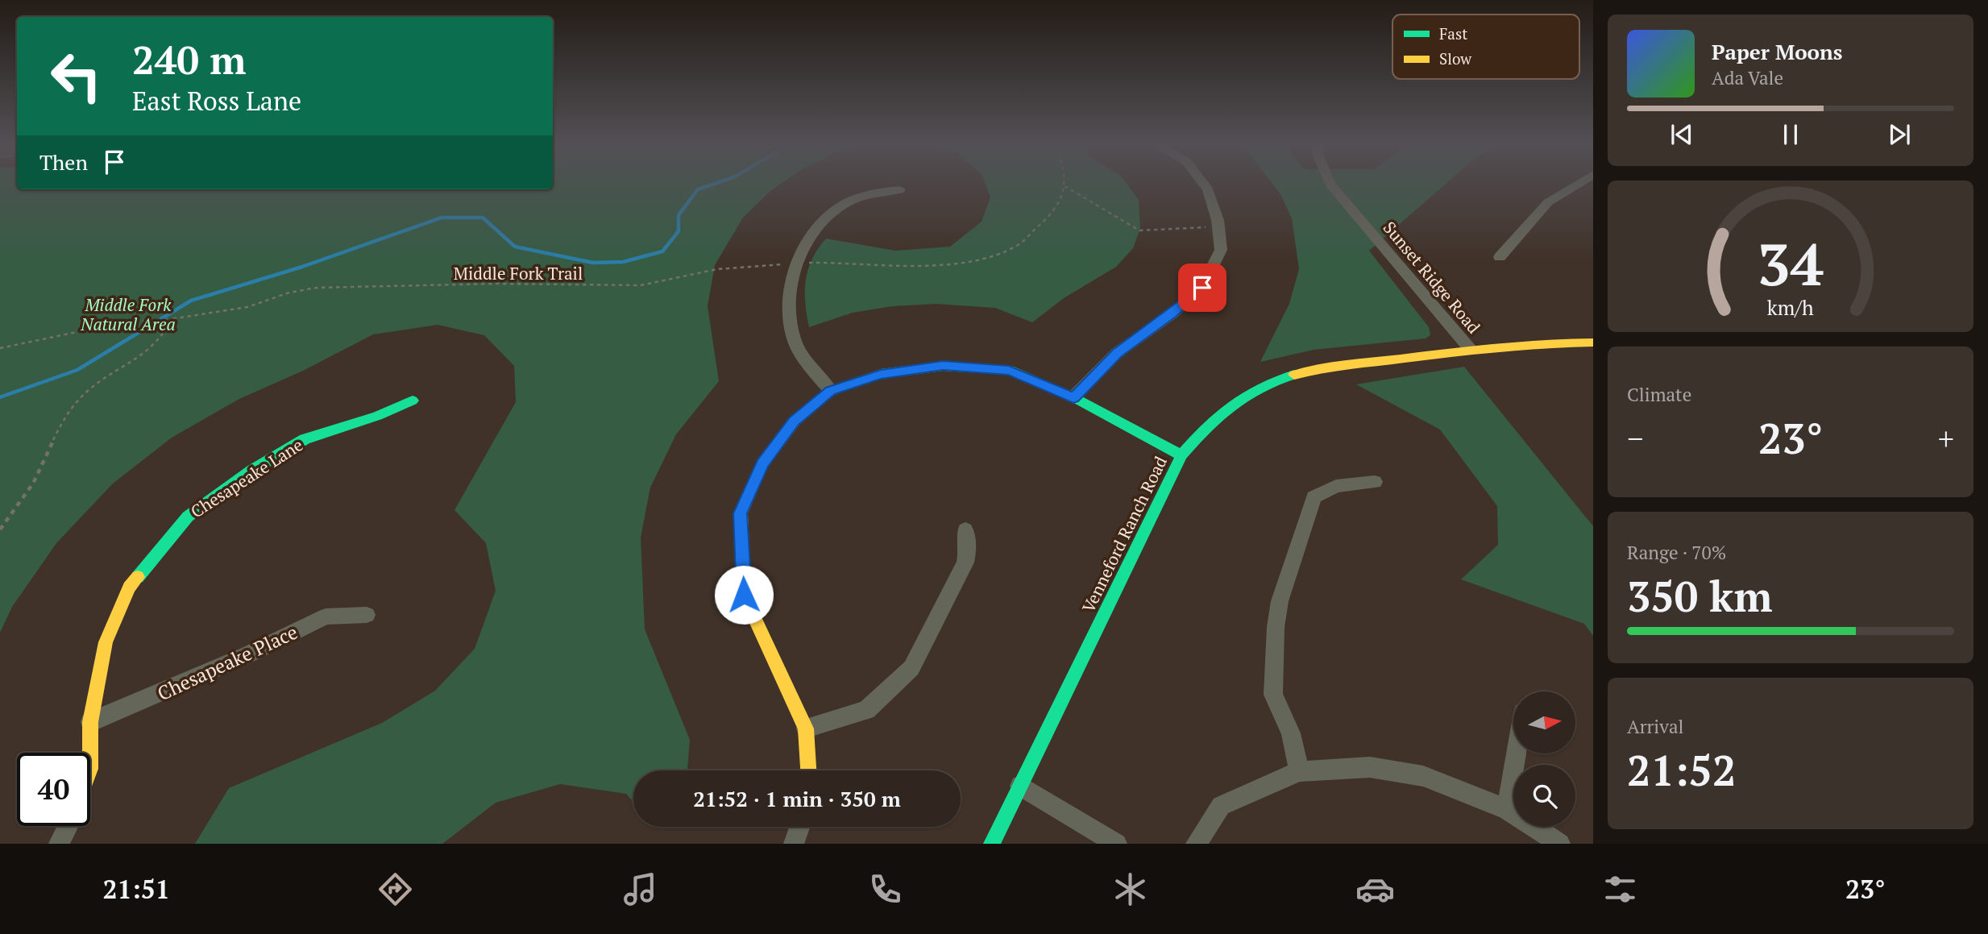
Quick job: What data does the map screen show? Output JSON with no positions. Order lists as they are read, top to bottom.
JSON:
{
  "streets": {
    "street": [
      "Sunset Ridge Road",
      "Chesapeake Lane",
      "Venneford Ranch Road",
      "Chesapeake Place"
    ],
    "path": ["Middle Fork Trail"]
  },
  "crossings": [
    ["Sunset Ridge Road", "Venneford Ranch Road"],
    ["Chesapeake Lane", "Chesapeake Place"]
  ],
  "parks": ["Middle Fork Natural Area"],
  "legend": ["Fast", "Slow"],
  "north": "right",
  "page": {
    "turn": ["240 m", "East Ross Lane"],
    "song": ["Paper Moons", "Ada Vale"],
    "then": "Then",
    "tile": [
      "Climate",
      ["Range · 70%", "350 km"],
      ["Arrival", "21:52"]
    ],
    "heat": ["−", "23°", "+"],
    "limit": "40",
    "trip": "21:52 · 1 min · 350 m",
    "tabs": ["21:51", "23°"],
    "gauge": ["34", "km/h"]
  }
}
